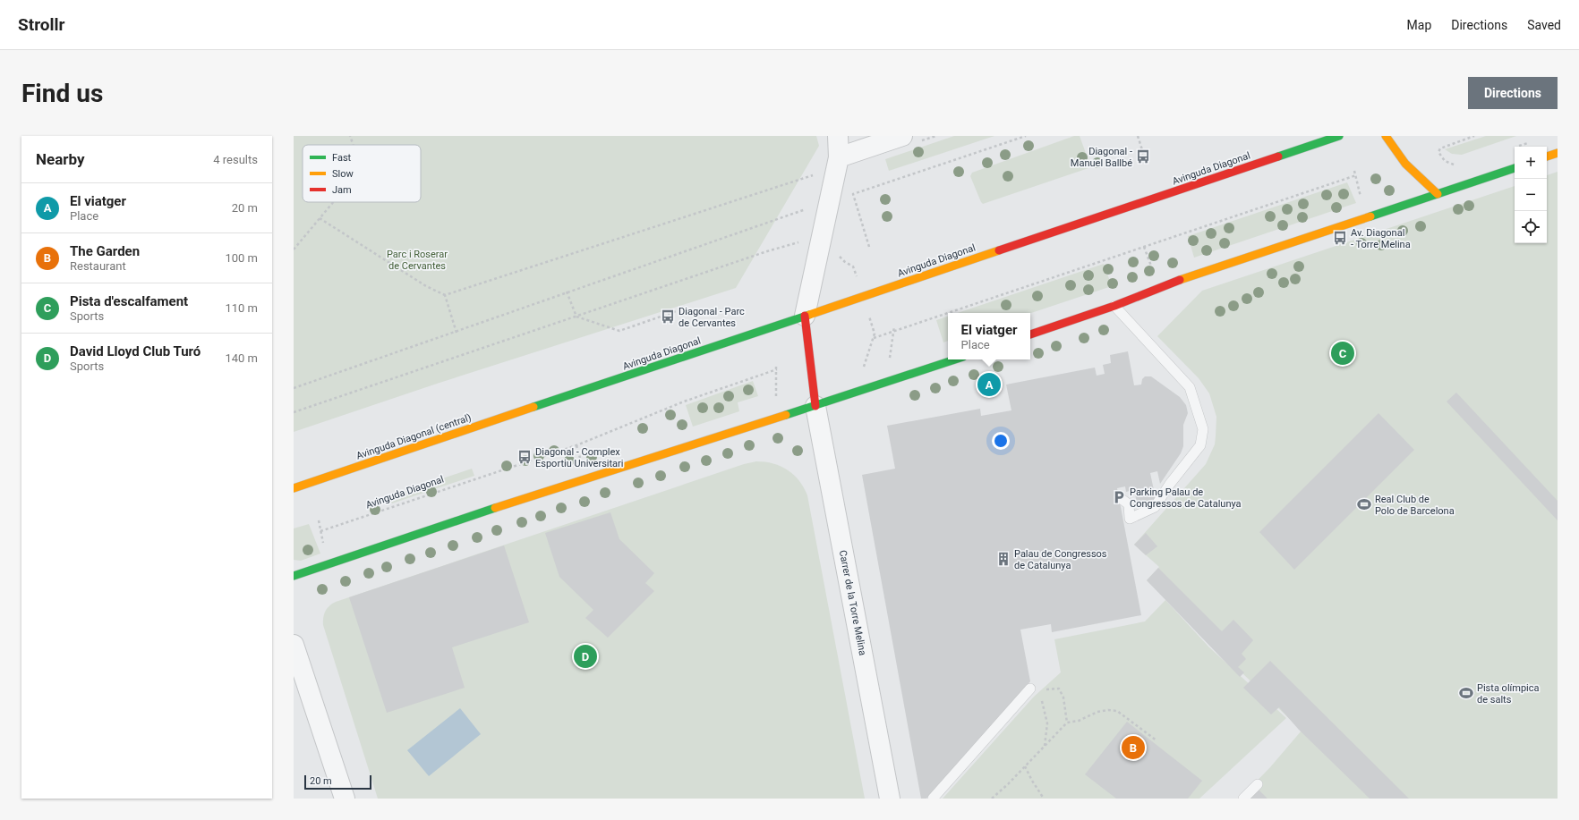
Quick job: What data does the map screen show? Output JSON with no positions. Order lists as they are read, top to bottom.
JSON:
{
  "streets": {
    "main road": ["Avinguda Diagonal", "Avinguda Diagonal (central)"],
    "street": ["Carrer de la Torre Melina"]
  },
  "crossings": [
    ["Avinguda Diagonal", "Avinguda Diagonal (central)"]
  ],
  "parks": ["Parc i Roserar de Cervantes"],
  "places": {
    "bus stop": [
      "Diagonal - Manuel Ballbé",
      "Av. Diagonal - Torre Melina",
      "Diagonal - Parc de Cervantes",
      "Diagonal - Complex Esportiu Universitari"
    ],
    "parking": ["Parking Palau de Congressos de Catalunya"],
    "sports": ["Real Club de Polo de Barcelona", "Pista olímpica de salts"],
    "building": ["Palau de Congressos de Catalunya"]
  },
  "legend": ["Fast", "Slow", "Jam"],
  "scale_bar": "20 m",
  "page": {
    "header": "Strollr",
    "nav": ["Map", "Directions", "Saved"],
    "buttons": "Directions",
    "title": "Find us",
    "heading": ["Nearby", "4 results"],
    "map_buttons": ["+", "−"],
    "list": [
      {
        "mark": "A",
        "name": "El viatger",
        "note": "Place",
        "value": "20 m"
      },
      {
        "mark": "B",
        "name": "The Garden",
        "note": "Restaurant",
        "value": "100 m"
      },
      {
        "mark": "C",
        "name": "Pista d'escalfament",
        "note": "Sports",
        "value": "110 m"
      },
      {
        "mark": "D",
        "name": "David Lloyd Club Turó",
        "note": "Sports",
        "value": "140 m"
      }
    ],
    "popup": ["El viatger", "Place"],
    "pins": [
      "C",
      "A",
      "D",
      "B"
    ],
    "scale": "20 m"
  }
}
